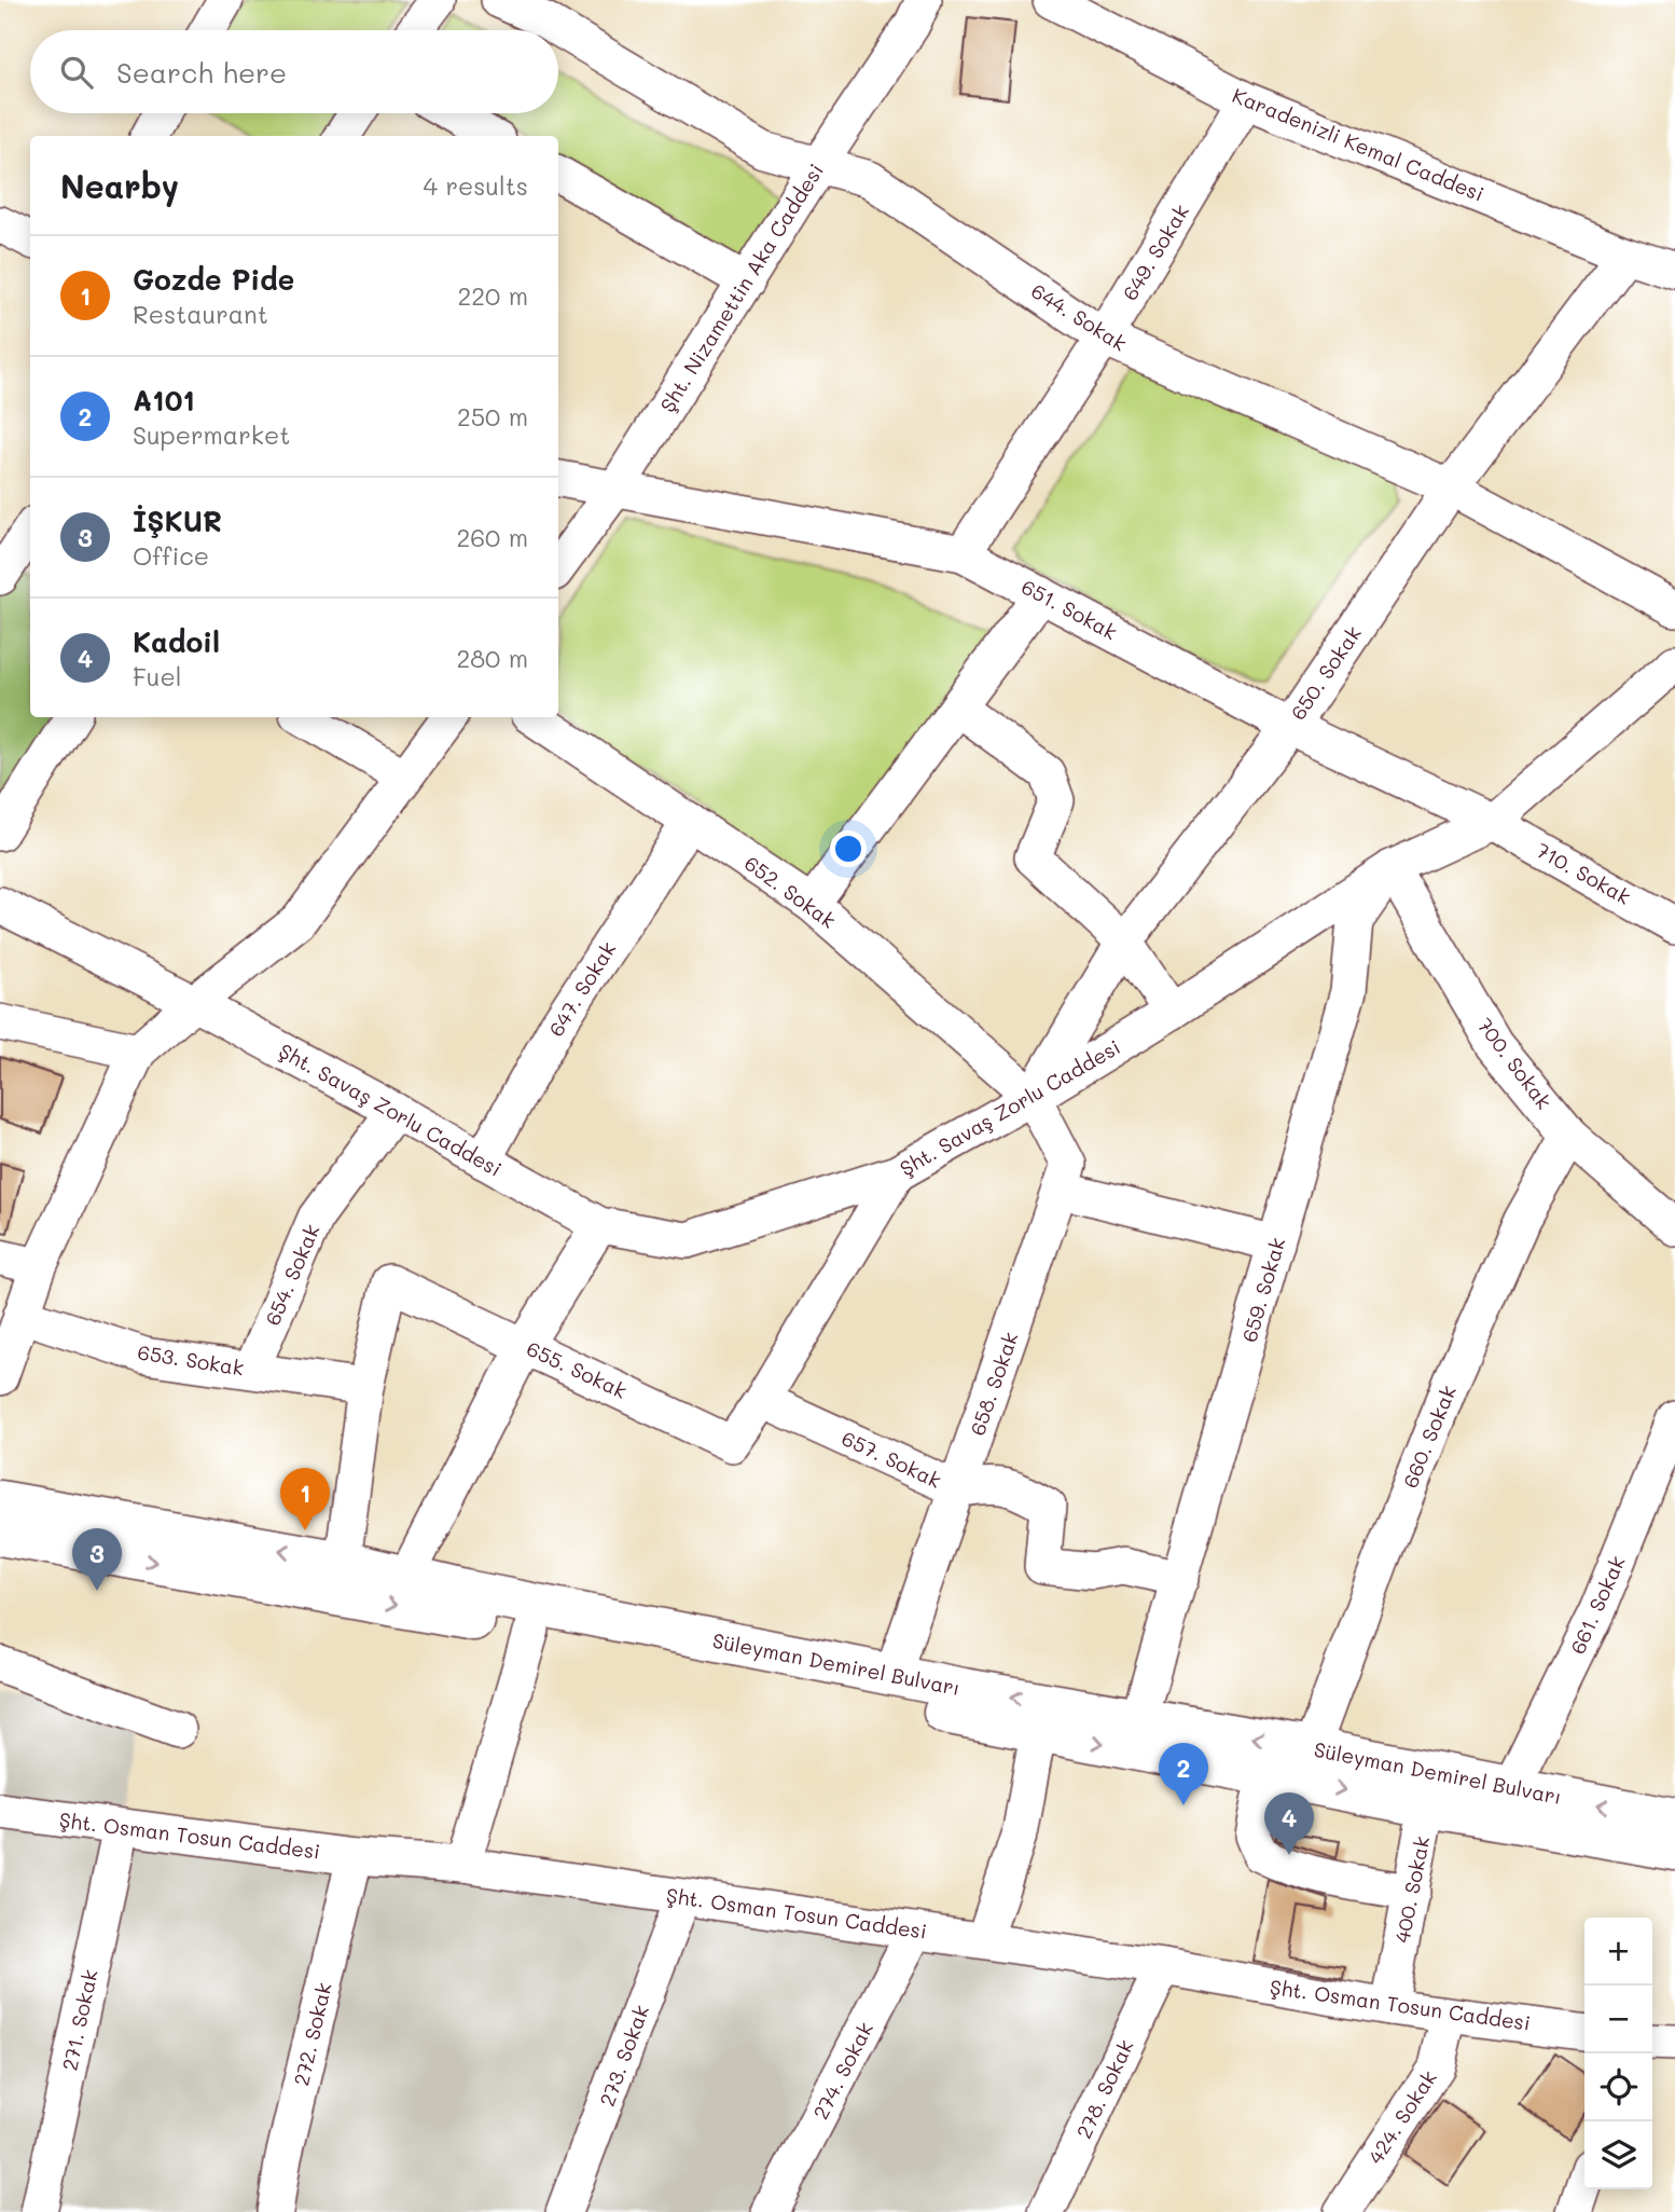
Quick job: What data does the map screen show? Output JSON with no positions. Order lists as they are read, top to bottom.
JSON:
{
  "streets": {
    "main road": ["Süleyman Demirel Bulvarı"],
    "street": [
      "Karadenizli Kemal Caddesi",
      "649. Sokak",
      "Şht. Nizamettin Aka Caddesi",
      "644. Sokak",
      "651. Sokak",
      "650. Sokak",
      "710. Sokak",
      "652. Sokak",
      "647. Sokak",
      "700. Sokak",
      "Şht. Savaş Zorlu Caddesi",
      "654. Sokak",
      "659. Sokak",
      "653. Sokak",
      "655. Sokak",
      "658. Sokak",
      "660. Sokak",
      "657. Sokak",
      "661. Sokak",
      "Şht. Osman Tosun Caddesi",
      "400. Sokak",
      "271. Sokak",
      "272. Sokak",
      "273. Sokak",
      "274. Sokak",
      "278. Sokak",
      "424. Sokak"
    ]
  },
  "crossings": [
    ["Karadenizli Kemal Caddesi", "649. Sokak"],
    ["Karadenizli Kemal Caddesi", "650. Sokak"],
    ["649. Sokak", "644. Sokak"],
    ["649. Sokak", "651. Sokak"],
    ["Şht. Nizamettin Aka Caddesi", "644. Sokak"],
    ["Şht. Nizamettin Aka Caddesi", "651. Sokak"],
    ["644. Sokak", "650. Sokak"],
    ["651. Sokak", "650. Sokak"],
    ["651. Sokak", "710. Sokak"],
    ["651. Sokak", "Şht. Savaş Zorlu Caddesi"],
    ["650. Sokak", "652. Sokak"],
    ["650. Sokak", "Şht. Savaş Zorlu Caddesi"],
    ["650. Sokak", "658. Sokak"],
    ["710. Sokak", "Şht. Savaş Zorlu Caddesi"],
    ["652. Sokak", "647. Sokak"],
    ["652. Sokak", "Şht. Savaş Zorlu Caddesi"],
    ["652. Sokak", "658. Sokak"],
    ["647. Sokak", "Şht. Savaş Zorlu Caddesi"],
    ["700. Sokak", "Şht. Savaş Zorlu Caddesi"],
    ["700. Sokak", "659. Sokak"],
    ["700. Sokak", "660. Sokak"],
    ["Şht. Savaş Zorlu Caddesi", "654. Sokak"],
    ["Şht. Savaş Zorlu Caddesi", "659. Sokak"],
    ["Şht. Savaş Zorlu Caddesi", "655. Sokak"],
    ["Şht. Savaş Zorlu Caddesi", "658. Sokak"],
    ["654. Sokak", "653. Sokak"],
    ["659. Sokak", "657. Sokak"],
    ["659. Sokak", "Süleyman Demirel Bulvarı"],
    ["653. Sokak", "655. Sokak"],
    ["655. Sokak", "657. Sokak"],
    ["655. Sokak", "Süleyman Demirel Bulvarı"],
    ["658. Sokak", "657. Sokak"],
    ["658. Sokak", "Süleyman Demirel Bulvarı"],
    ["660. Sokak", "Süleyman Demirel Bulvarı"],
    ["661. Sokak", "Süleyman Demirel Bulvarı"],
    ["Süleyman Demirel Bulvarı", "400. Sokak"],
    ["Şht. Osman Tosun Caddesi", "400. Sokak"],
    ["Şht. Osman Tosun Caddesi", "271. Sokak"],
    ["Şht. Osman Tosun Caddesi", "272. Sokak"],
    ["Şht. Osman Tosun Caddesi", "273. Sokak"],
    ["Şht. Osman Tosun Caddesi", "274. Sokak"],
    ["Şht. Osman Tosun Caddesi", "278. Sokak"],
    ["Şht. Osman Tosun Caddesi", "424. Sokak"]
  ],
  "page": {
    "search": "Search here",
    "heading": ["Nearby", "4 results"],
    "list": [
      {
        "mark": "1",
        "name": "Gozde Pide",
        "note": "Restaurant",
        "value": "220 m"
      },
      {
        "mark": "2",
        "name": "A101",
        "note": "Supermarket",
        "value": "250 m"
      },
      {
        "mark": "3",
        "name": "İŞKUR",
        "note": "Office",
        "value": "260 m"
      },
      {
        "mark": "4",
        "name": "Kadoil",
        "note": "Fuel",
        "value": "280 m"
      }
    ],
    "pins": [
      "1",
      "3",
      "2",
      "4"
    ],
    "map_buttons": ["+", "−"]
  }
}
